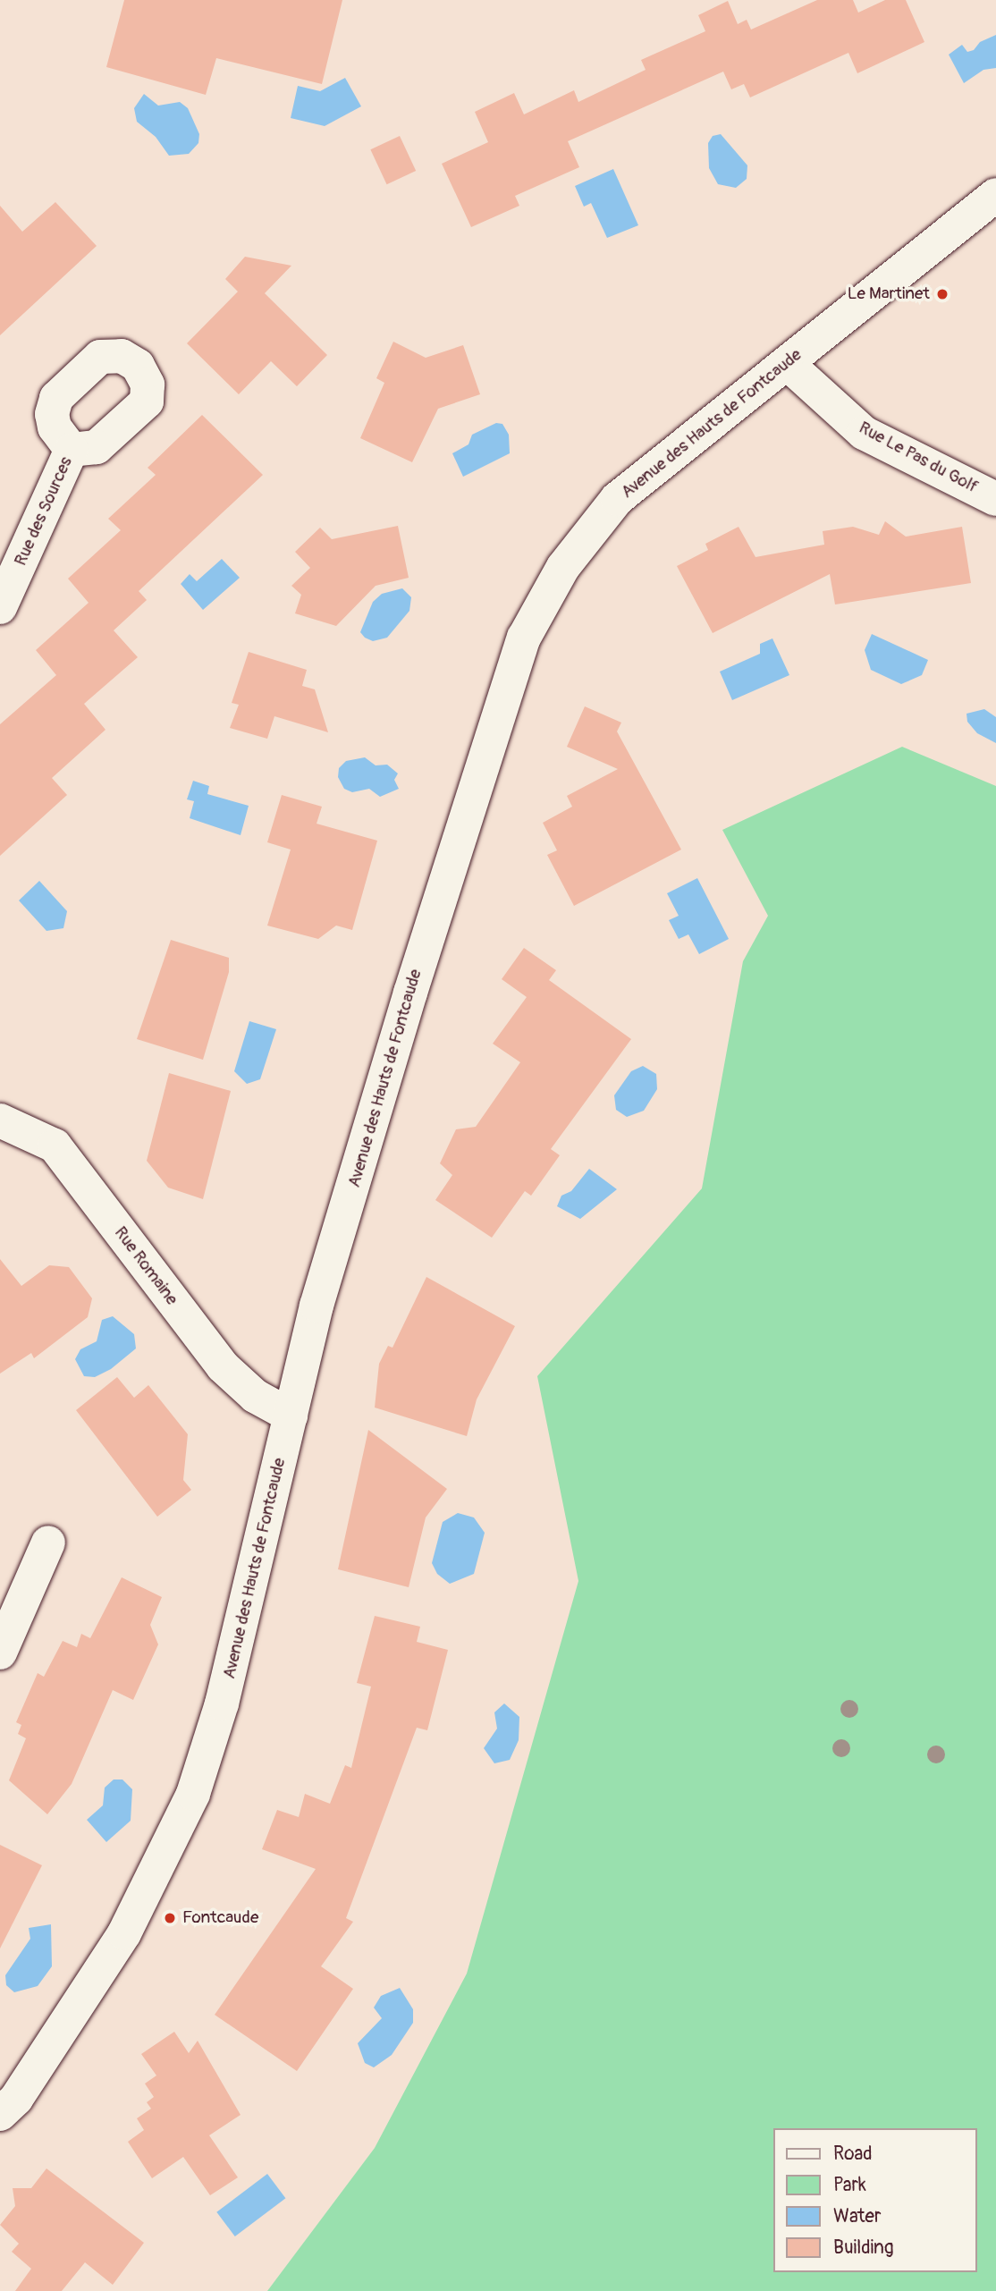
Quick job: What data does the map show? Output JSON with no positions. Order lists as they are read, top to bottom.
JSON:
{
  "streets": {
    "street": [
      "Avenue des Hauts de Fontcaude",
      "Rue Le Pas du Golf",
      "Rue des Sources",
      "Rue Romaine"
    ]
  },
  "crossings": [
    ["Avenue des Hauts de Fontcaude", "Rue Le Pas du Golf"],
    ["Avenue des Hauts de Fontcaude", "Rue Romaine"]
  ],
  "places": ["Le Martinet", "Fontcaude"],
  "legend": [
    "Road",
    "Park",
    "Water",
    "Building"
  ]
}
